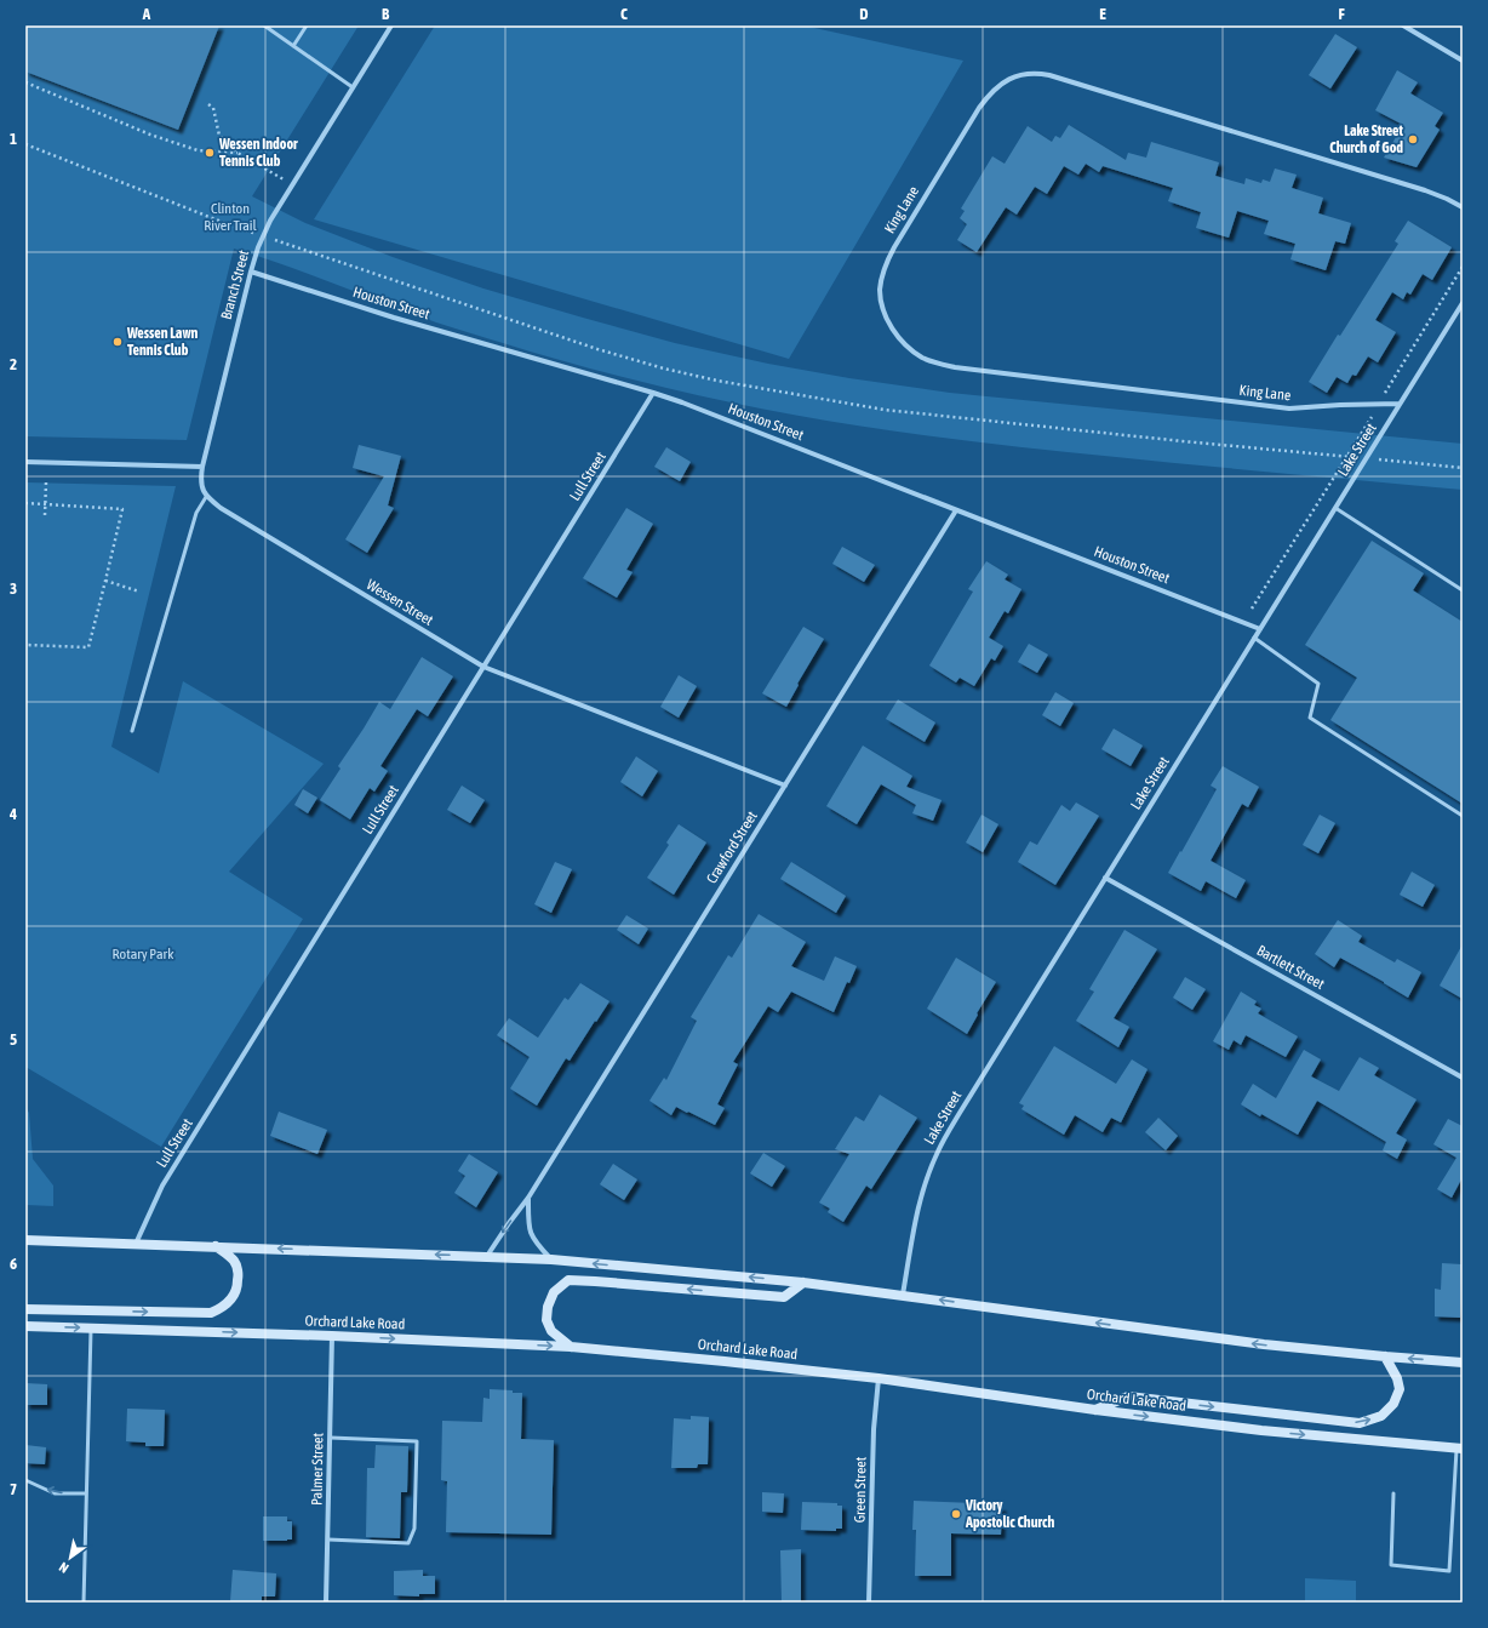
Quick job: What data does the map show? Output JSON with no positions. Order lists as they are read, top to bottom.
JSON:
{
  "streets": {
    "main road": ["Orchard Lake Road"],
    "street": [
      "King Lane",
      "Branch Street",
      "Houston Street",
      "Lake Street",
      "Lull Street",
      "Wessen Street",
      "Crawford Street",
      "Bartlett Street",
      "Palmer Street",
      "Green Street"
    ]
  },
  "crossings": [
    ["King Lane", "Lake Street"],
    ["Branch Street", "Houston Street"],
    ["Houston Street", "Lake Street"],
    ["Houston Street", "Lull Street"],
    ["Houston Street", "Crawford Street"],
    ["Lake Street", "Bartlett Street"],
    ["Lull Street", "Wessen Street"],
    ["Wessen Street", "Crawford Street"],
    ["Orchard Lake Road", "Palmer Street"],
    ["Orchard Lake Road", "Green Street"]
  ],
  "parks": ["Clinton River Trail", "Rotary Park"],
  "places": [
    "Lake Street Church of God",
    "Wessen Indoor Tennis Club",
    "Wessen Lawn Tennis Club",
    "Victory Apostolic Church"
  ],
  "north": "bottom left",
  "grid": {
    "columns": [
      "A",
      "B",
      "C",
      "D",
      "E",
      "F"
    ],
    "rows": [
      "1",
      "2",
      "3",
      "4",
      "5",
      "6",
      "7"
    ]
  }
}
